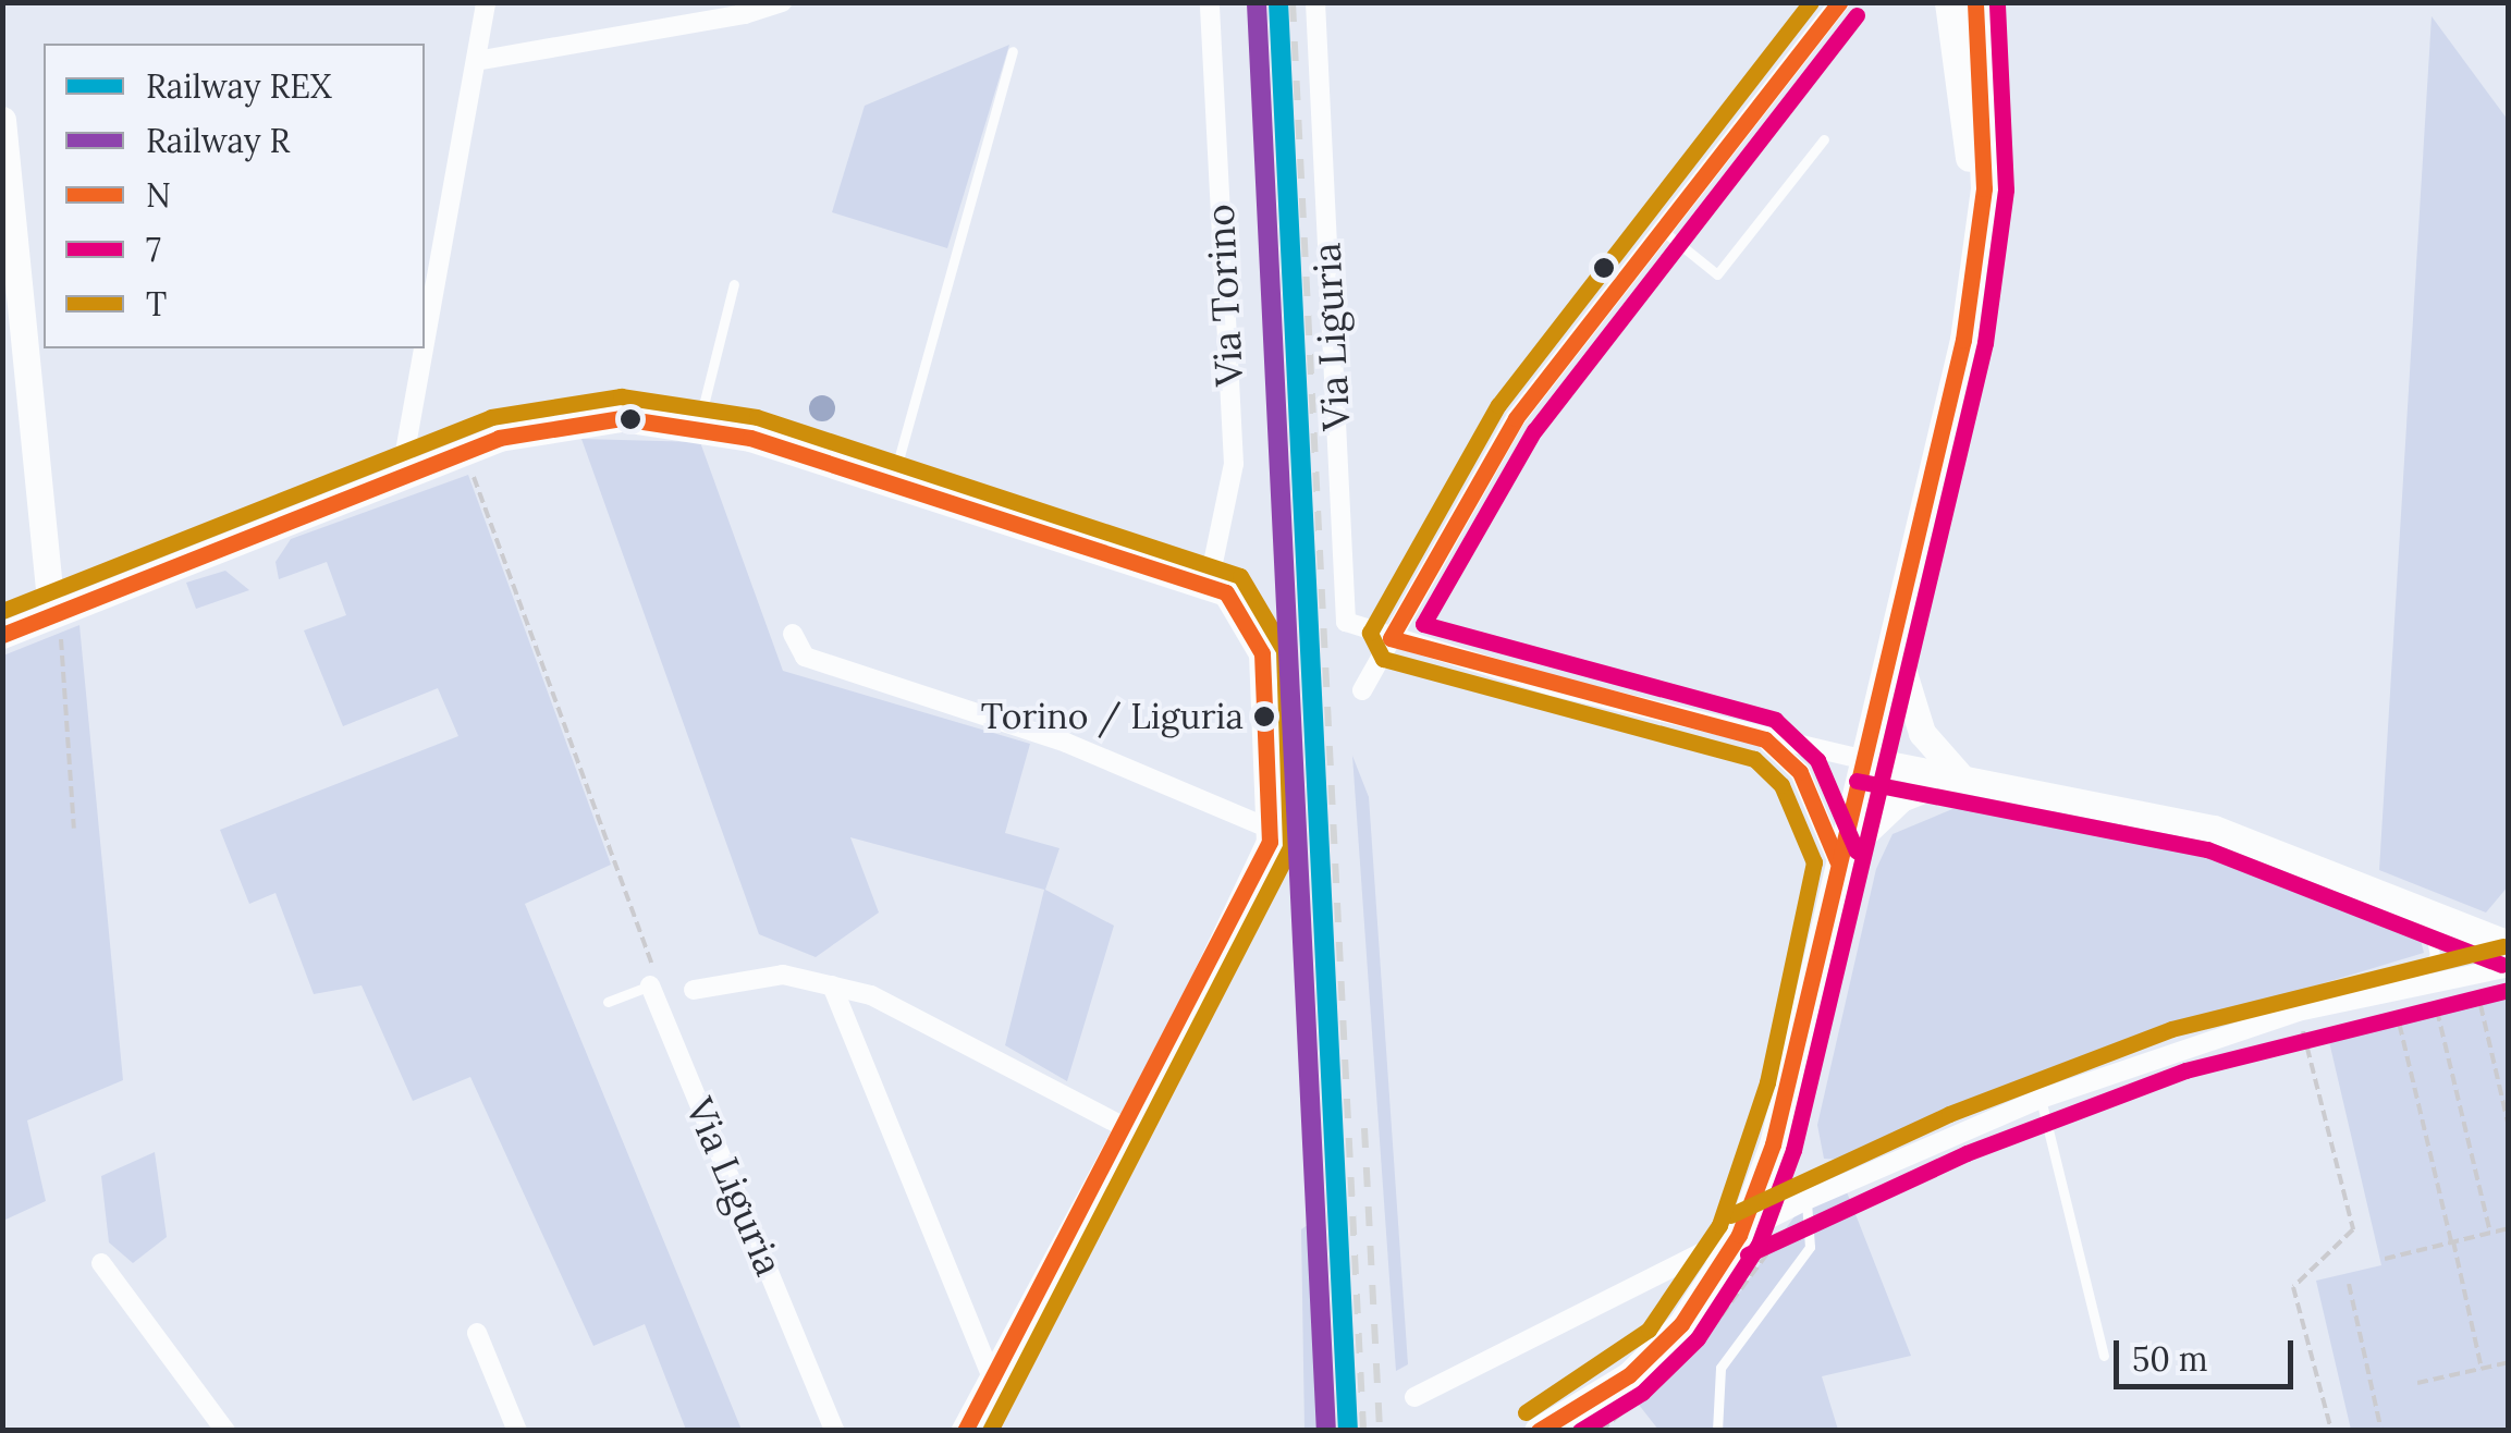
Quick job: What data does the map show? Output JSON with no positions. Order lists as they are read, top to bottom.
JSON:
{
  "streets": {
    "street": ["Via Torino", "Via Liguria"]
  },
  "places": ["Torino / Liguria"],
  "lines": [
    "rail line REX",
    "transit line N",
    "transit line 7",
    "transit line T",
    "rail line R"
  ],
  "legend": [
    "Railway REX",
    "Railway R",
    "N",
    "7",
    "T"
  ],
  "scale_bar": "50 m"
}
